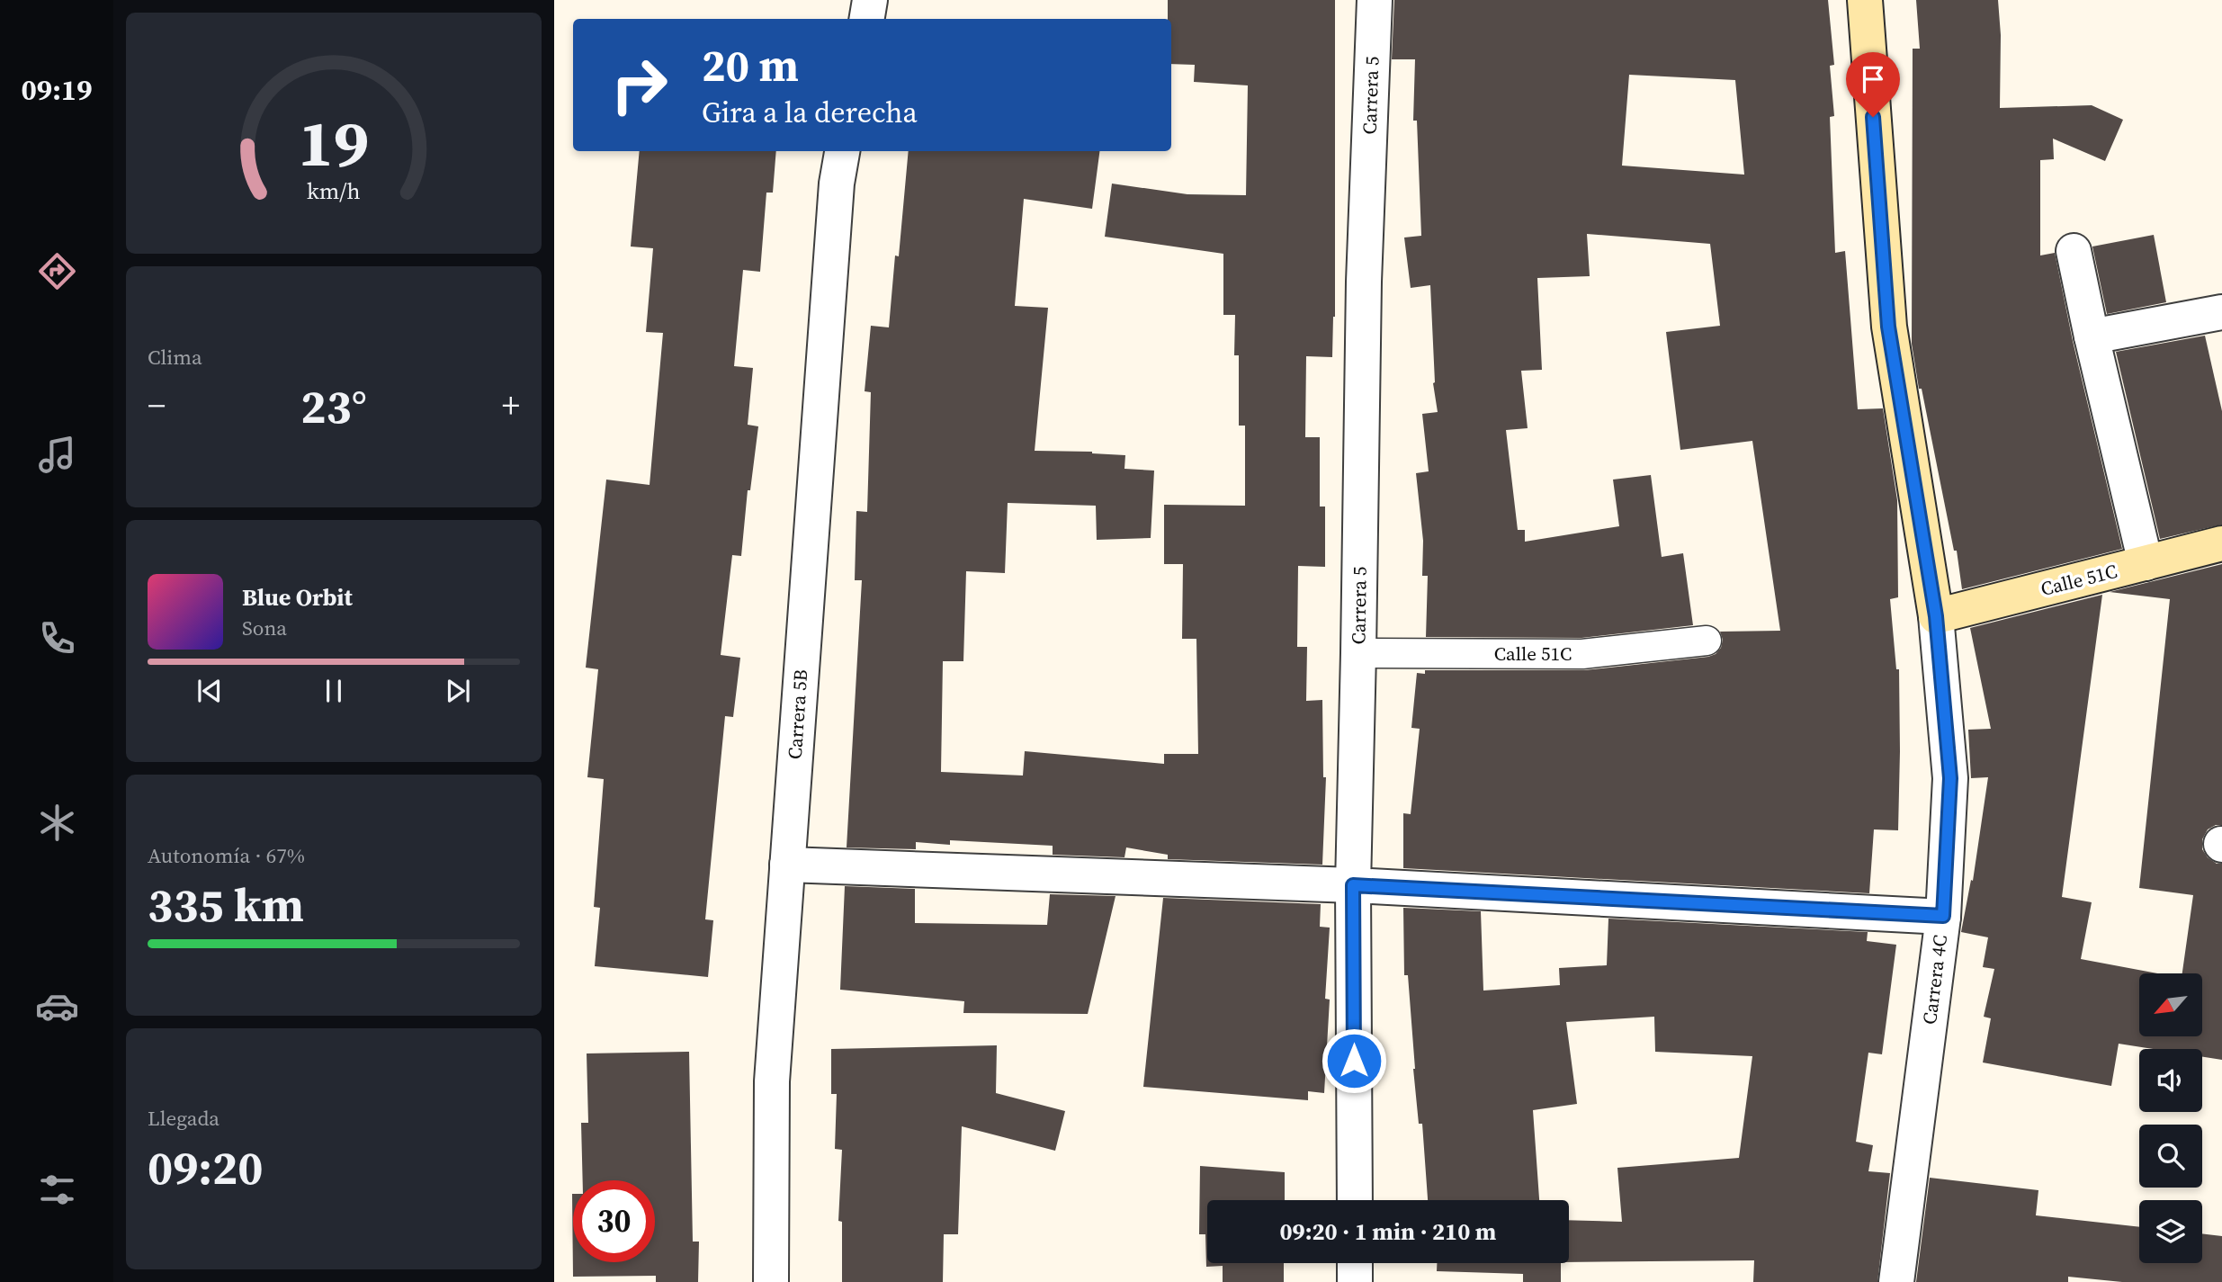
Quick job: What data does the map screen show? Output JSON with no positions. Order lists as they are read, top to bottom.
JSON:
{
  "streets": {
    "street": [
      "Carrera 5",
      "Calle 51C",
      "Carrera 5B",
      "Carrera 4C"
    ]
  },
  "crossings": [
    ["Carrera 5", "Calle 51C"],
    ["Calle 51C", "Carrera 4C"]
  ],
  "north": "bottom left",
  "page": {
    "tabs": "09:19",
    "turn": ["20 m", "Gira a la derecha"],
    "tile": [
      "Clima",
      ["Autonomía · 67%", "335 km"],
      ["Llegada", "09:20"]
    ],
    "heat": ["−", "23°", "+"],
    "song": ["Blue Orbit", "Sona"],
    "limit": "30",
    "trip": "09:20 · 1 min · 210 m",
    "gauge": ["19", "km/h"]
  }
}
